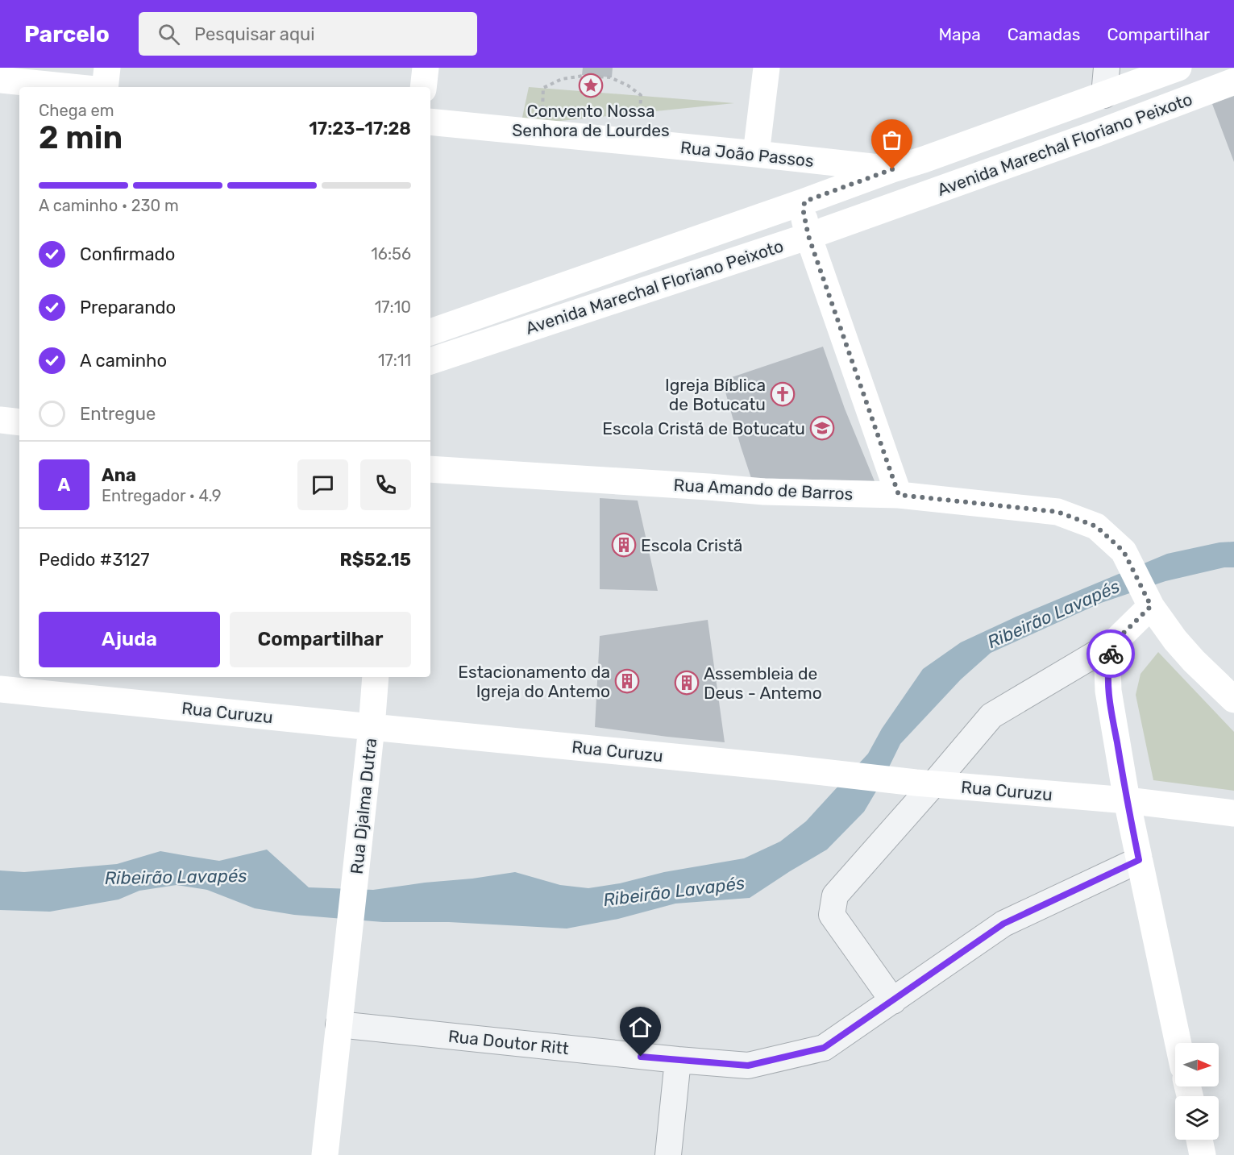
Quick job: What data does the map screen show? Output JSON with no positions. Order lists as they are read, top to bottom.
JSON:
{
  "streets": {
    "street": [
      "Avenida Marechal Floriano Peixoto",
      "Rua João Passos",
      "Rua Amando de Barros",
      "Rua Curuzu",
      "Rua Djalma Dutra",
      "Rua Doutor Ritt"
    ]
  },
  "crossings": [
    ["Avenida Marechal Floriano Peixoto", "Rua João Passos"],
    ["Rua Curuzu", "Rua Djalma Dutra"],
    ["Rua Djalma Dutra", "Rua Doutor Ritt"]
  ],
  "water": ["Ribeirão Lavapés"],
  "places": {
    "place": ["Convento Nossa Senhora de Lourdes"],
    "church": ["Igreja Bíblica de Botucatu"],
    "school or university": ["Escola Cristã de Botucatu"],
    "building": ["Escola Cristã", "Estacionamento da Igreja do Antemo", "Assembleia de Deus - Antemo"]
  },
  "north": "right",
  "page": {
    "header": "Parcelo",
    "search": "Pesquisar aqui",
    "nav": ["Mapa", "Camadas", "Compartilhar"],
    "heading": ["2 min", "Chega em", "17:23–17:28"],
    "panel": [
      "Ana",
      "Entregador · 4.9",
      "Pedido #3127",
      "R$52.15"
    ],
    "bar": "A caminho · 230 m",
    "list": [
      ["Confirmado", "16:56"],
      ["Preparando", "17:10"],
      ["A caminho", "17:11"],
      "Entregue"
    ],
    "round": "A",
    "buttons": ["Ajuda", "Compartilhar"]
  }
}
